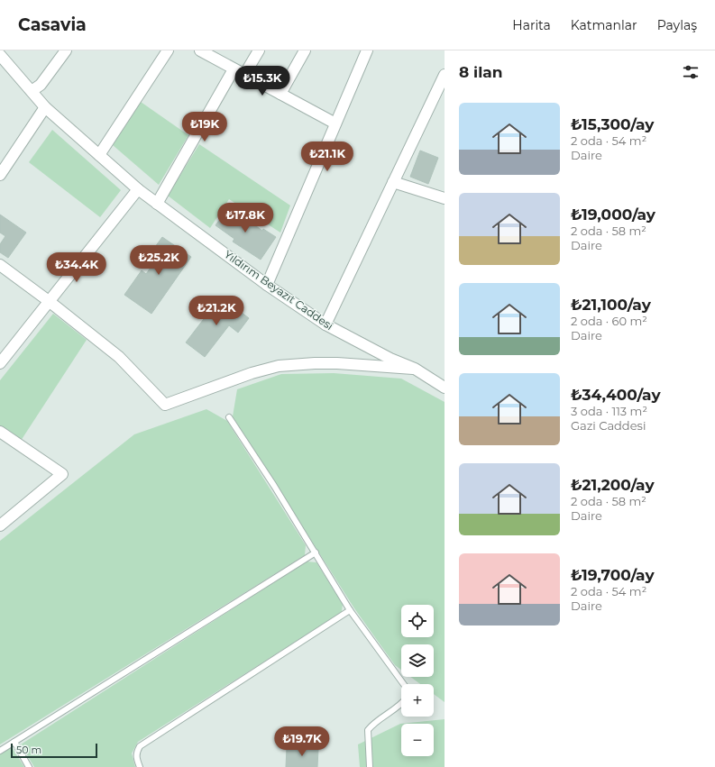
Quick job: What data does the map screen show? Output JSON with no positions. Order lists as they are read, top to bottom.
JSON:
{
  "streets": {
    "street": ["Yıldırım Beyazıt Caddesi"]
  },
  "scale_bar": "50 m",
  "page": {
    "header": "Casavia",
    "nav": ["Harita", "Katmanlar", "Paylaş"],
    "heading": "8 ilan",
    "price": [
      "₺15.3K",
      "₺19K",
      "₺21.1K",
      "₺17.8K",
      "₺25.2K",
      "₺34.4K",
      "₺21.2K",
      "₺19.7K"
    ],
    "list": [
      {
        "name": "₺15,300/ay",
        "note": "2 oda · 54 m² · Daire"
      },
      {
        "name": "₺19,000/ay",
        "note": "2 oda · 58 m² · Daire"
      },
      {
        "name": "₺21,100/ay",
        "note": "2 oda · 60 m² · Daire"
      },
      {
        "name": "₺34,400/ay",
        "note": "3 oda · 113 m² · Gazi Caddesi"
      },
      {
        "name": "₺21,200/ay",
        "note": "2 oda · 58 m² · Daire"
      },
      {
        "name": "₺19,700/ay",
        "note": "2 oda · 54 m² · Daire"
      }
    ],
    "map_buttons": ["+", "−"],
    "scale": "50 m"
  }
}
